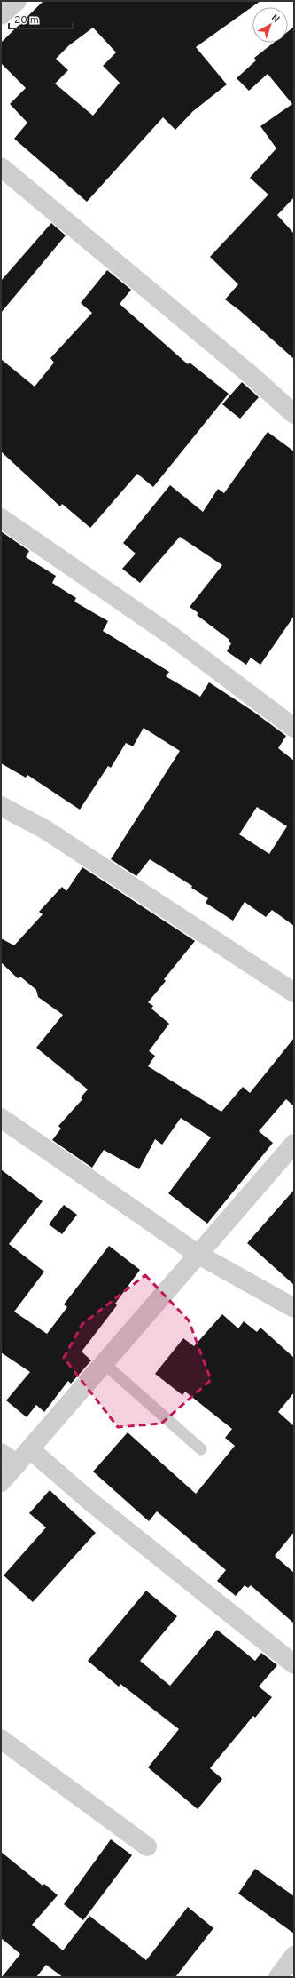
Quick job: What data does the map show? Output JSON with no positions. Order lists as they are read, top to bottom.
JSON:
{
  "scale_bar": "20 m",
  "north": "top right"
}
